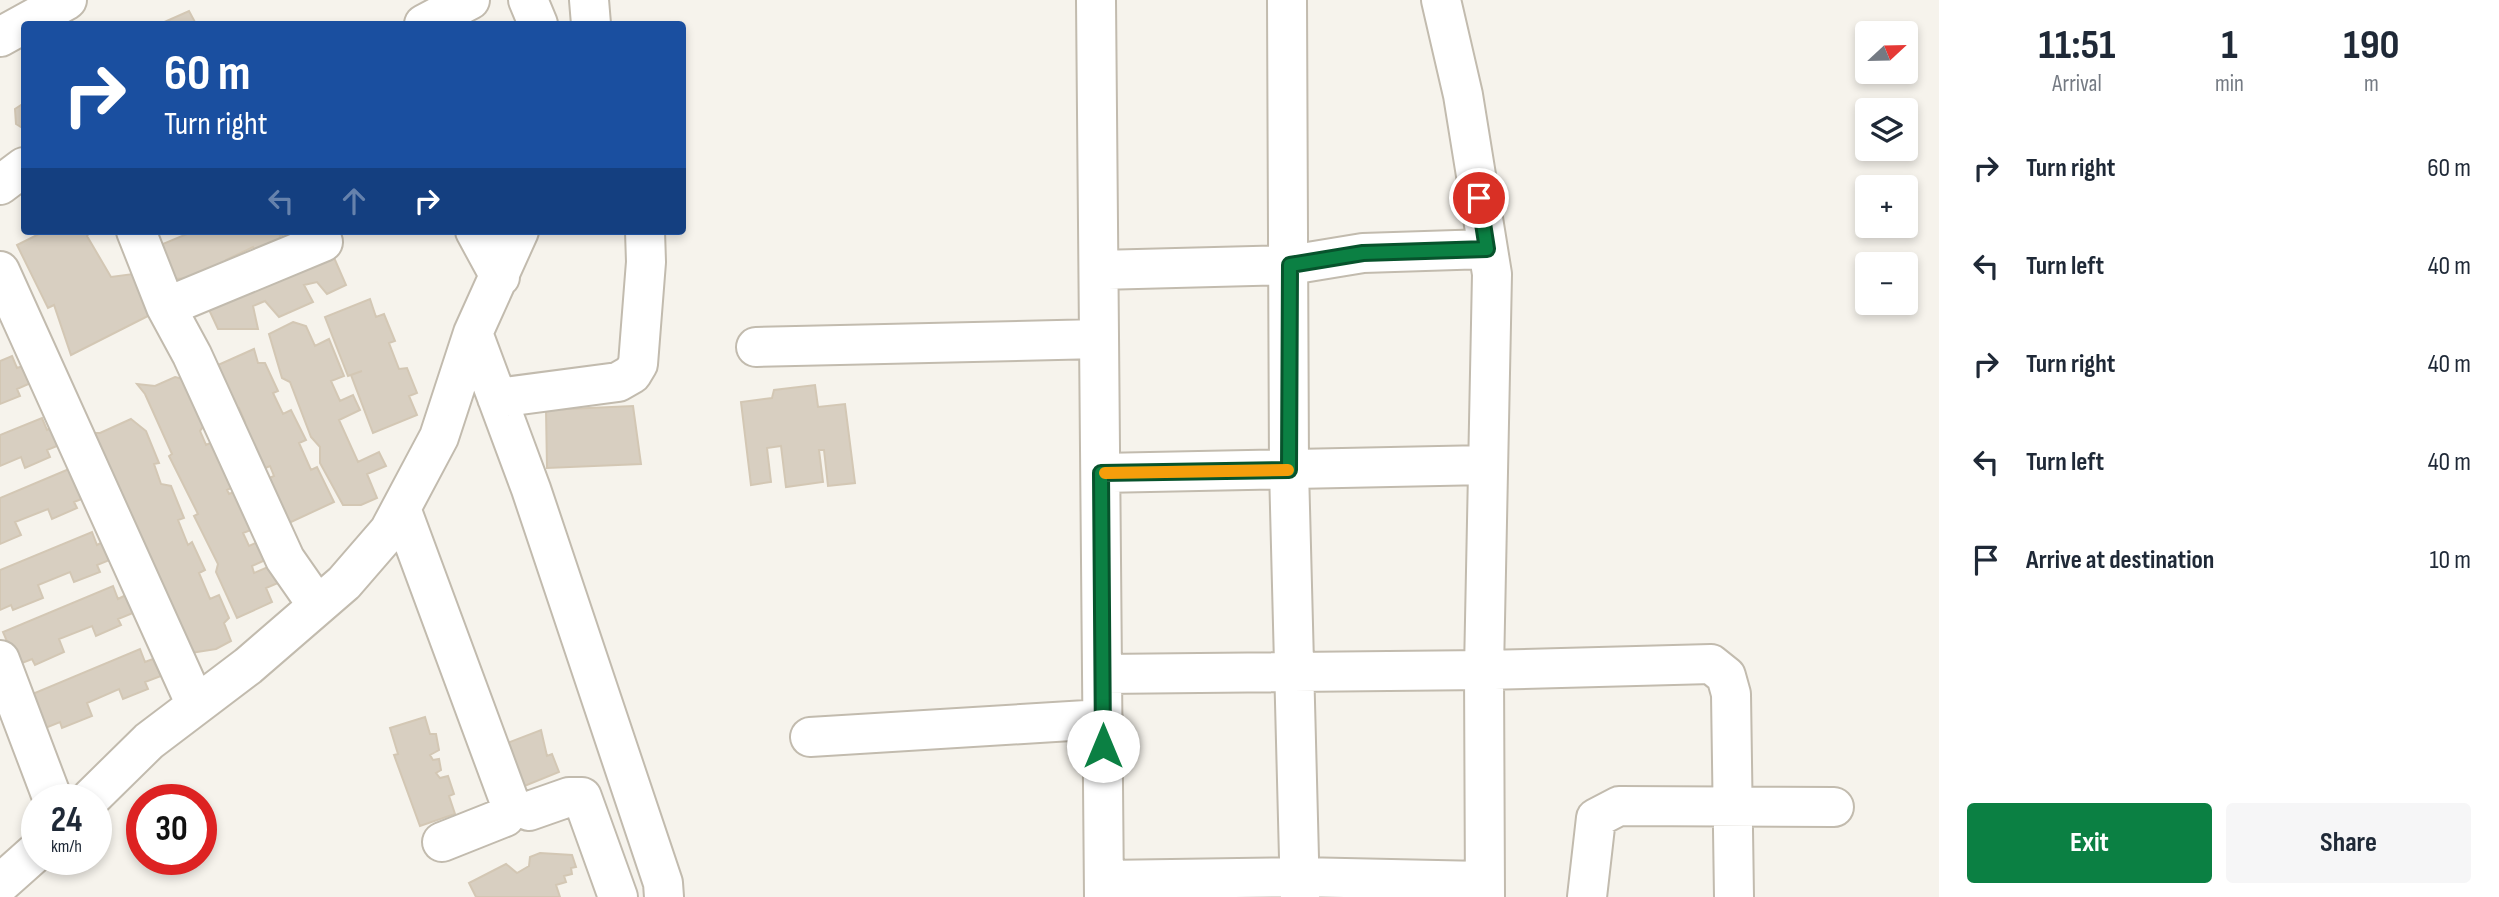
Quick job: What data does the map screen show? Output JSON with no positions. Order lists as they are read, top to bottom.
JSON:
{
  "north": "right",
  "page": {
    "eta": [
      "11:51",
      "Arrival",
      "1",
      "min",
      "190",
      "m"
    ],
    "map_buttons": ["+", "−"],
    "turn": ["60 m", "Turn right"],
    "list": [
      {
        "name": "Turn right",
        "value": "60 m"
      },
      {
        "name": "Turn left",
        "value": "40 m"
      },
      {
        "name": "Turn right",
        "value": "40 m"
      },
      {
        "name": "Turn left",
        "value": "40 m"
      },
      {
        "name": "Arrive at destination",
        "value": "10 m"
      }
    ],
    "speed": "24 km/h",
    "limit": "30",
    "buttons": ["Exit", "Share"]
  }
}
